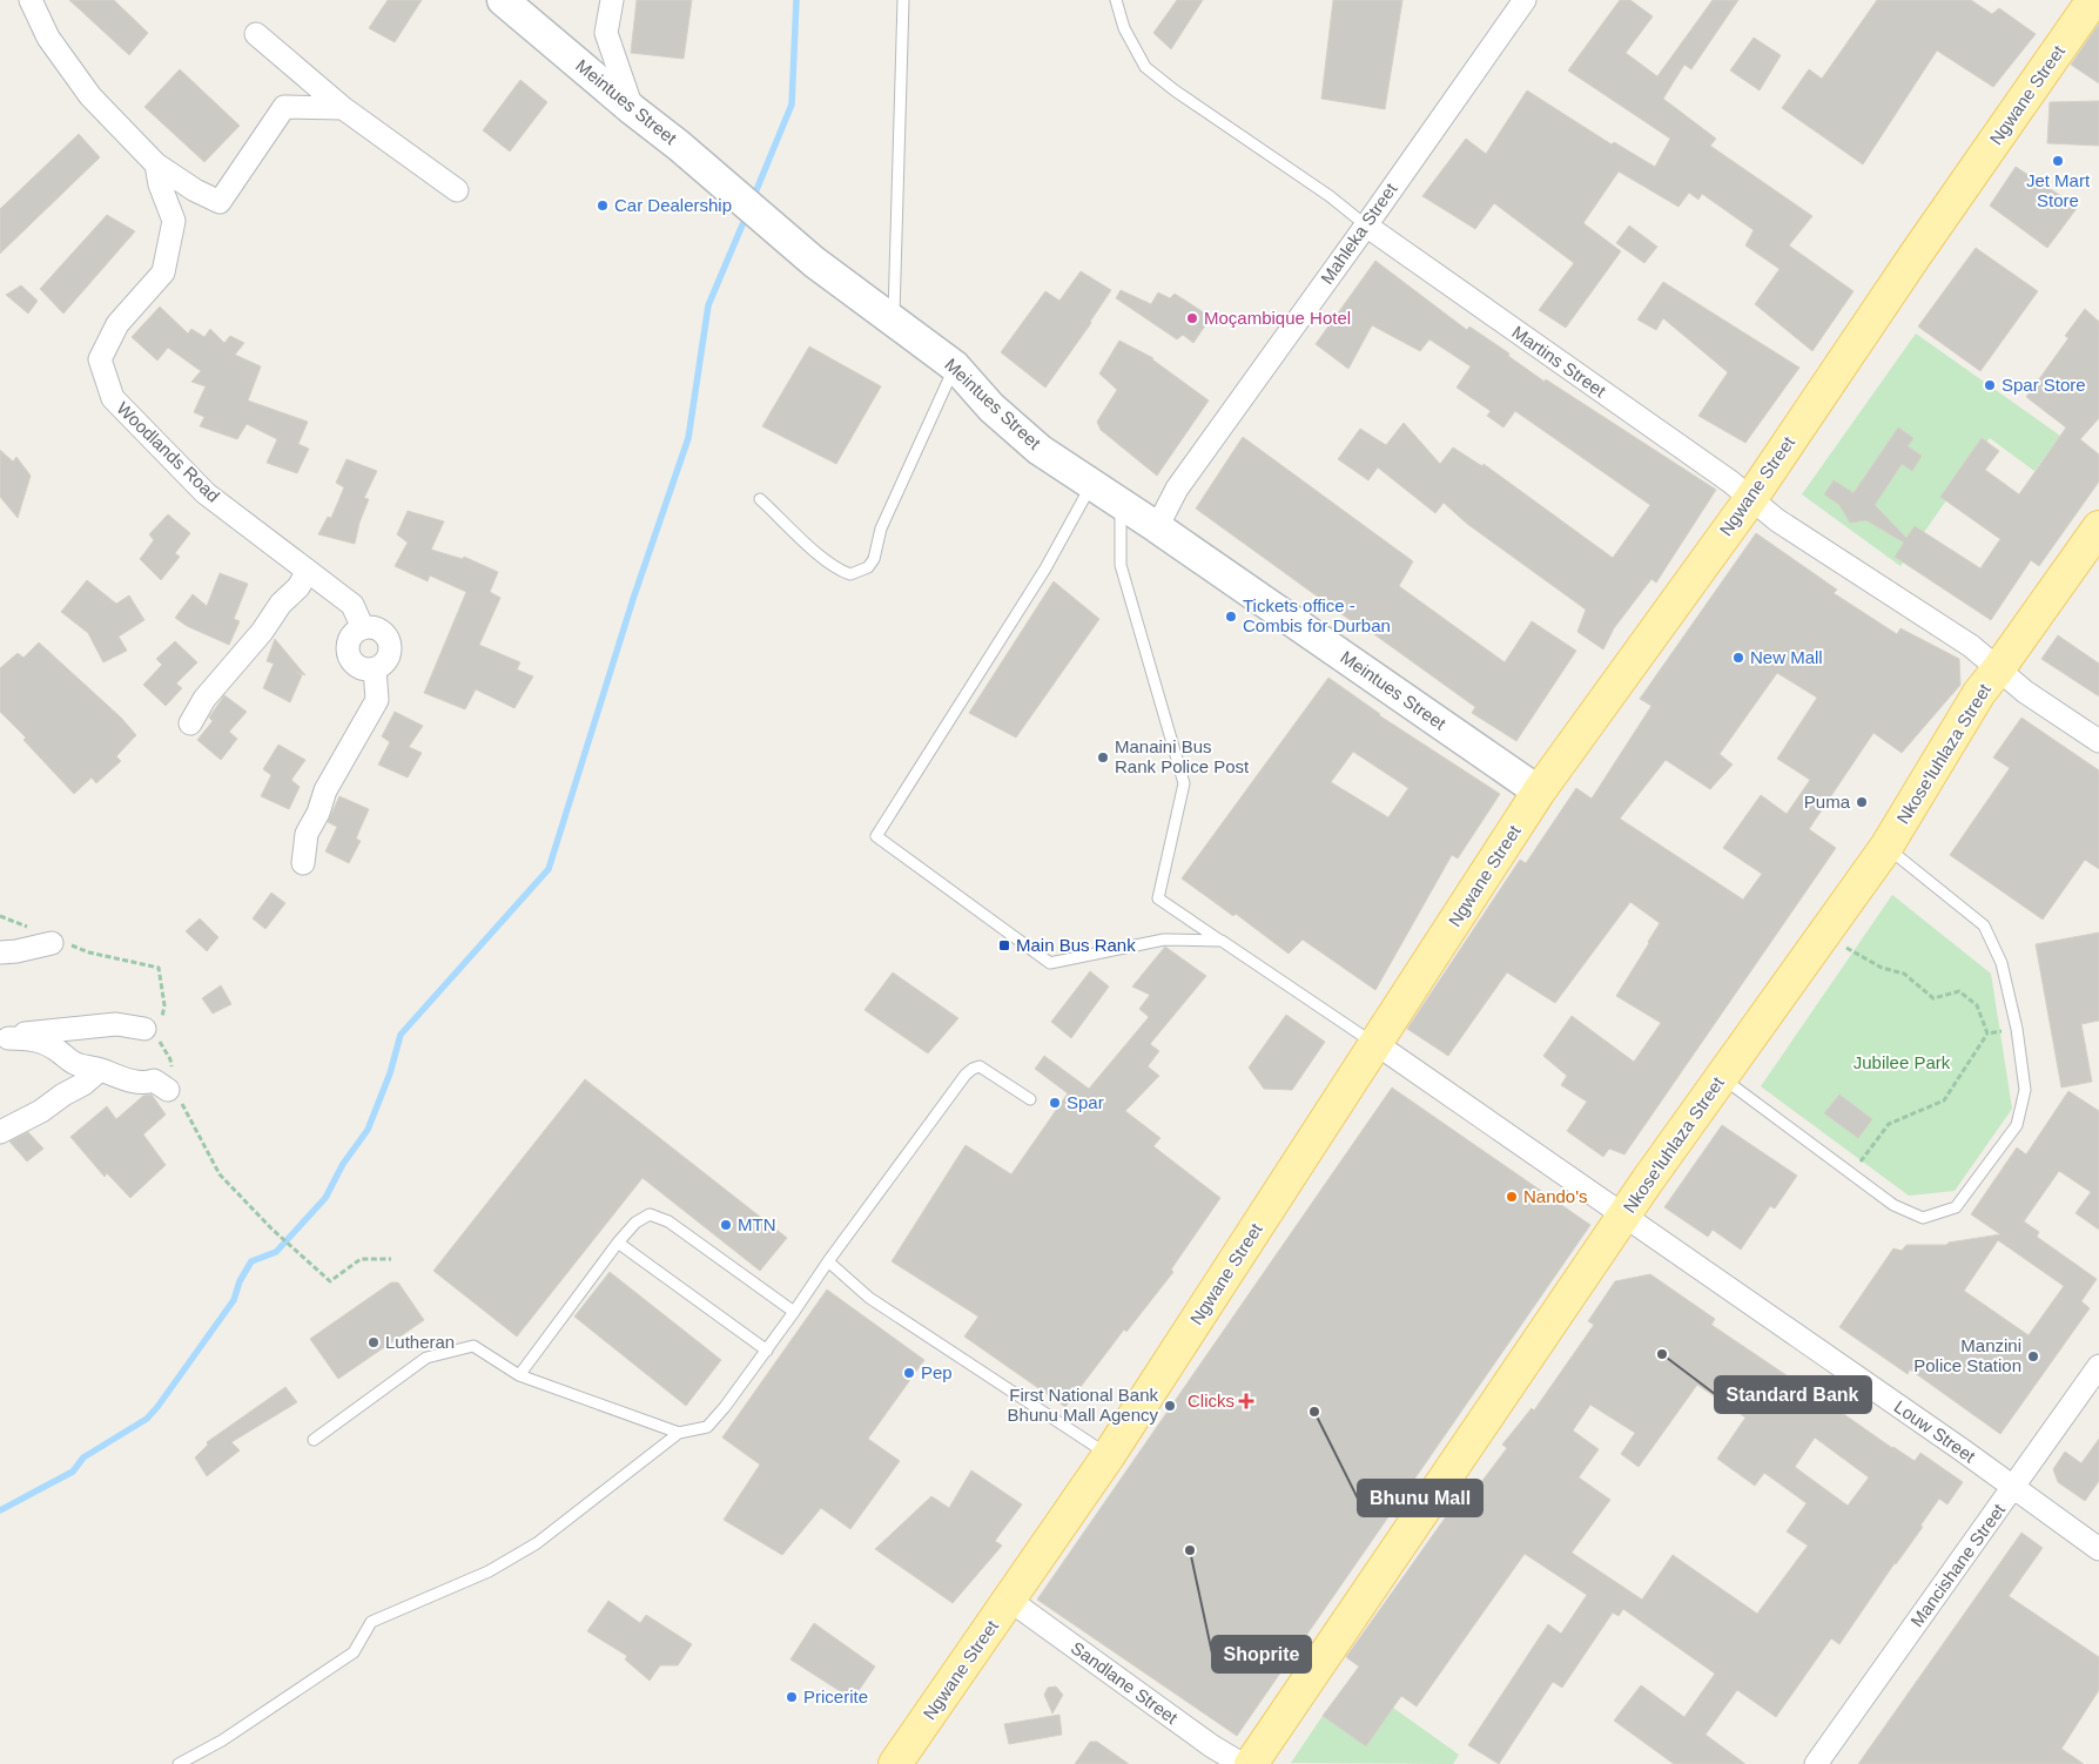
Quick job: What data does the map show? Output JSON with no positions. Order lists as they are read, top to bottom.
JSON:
{
  "streets": {
    "main road": ["Ngwane Street", "Nkose'luhlaza Street"],
    "street": [
      "Meintues Street",
      "Mahleka Street",
      "Martins Street",
      "Woodlands Road",
      "Louw Street",
      "Mancishane Street",
      "Sandlane Street"
    ]
  },
  "crossings": [
    ["Ngwane Street", "Meintues Street"],
    ["Ngwane Street", "Martins Street"],
    ["Ngwane Street", "Louw Street"],
    ["Ngwane Street", "Sandlane Street"],
    ["Meintues Street", "Mahleka Street"],
    ["Mahleka Street", "Martins Street"],
    ["Martins Street", "Nkose'luhlaza Street"],
    ["Nkose'luhlaza Street", "Louw Street"],
    ["Louw Street", "Mancishane Street"]
  ],
  "parks": ["Jubilee Park"],
  "places": {
    "other": [
      "Jet Mart Store",
      "Car Dealership",
      "Moçambique Hotel",
      "Spar Store",
      "Tickets office - Combis for Durban",
      "New Mall",
      "Manaini Bus Rank Police Post",
      "Puma",
      "Spar",
      "Nando's",
      "MTN",
      "Lutheran",
      "Standard Bank",
      "Manzini Police Station",
      "Pep",
      "First National Bank Bhunu Mall Agency",
      "Bhunu Mall",
      "Shoprite",
      "Pricerite"
    ],
    "transit": ["Main Bus Rank"],
    "health": ["Clicks"]
  }
}
